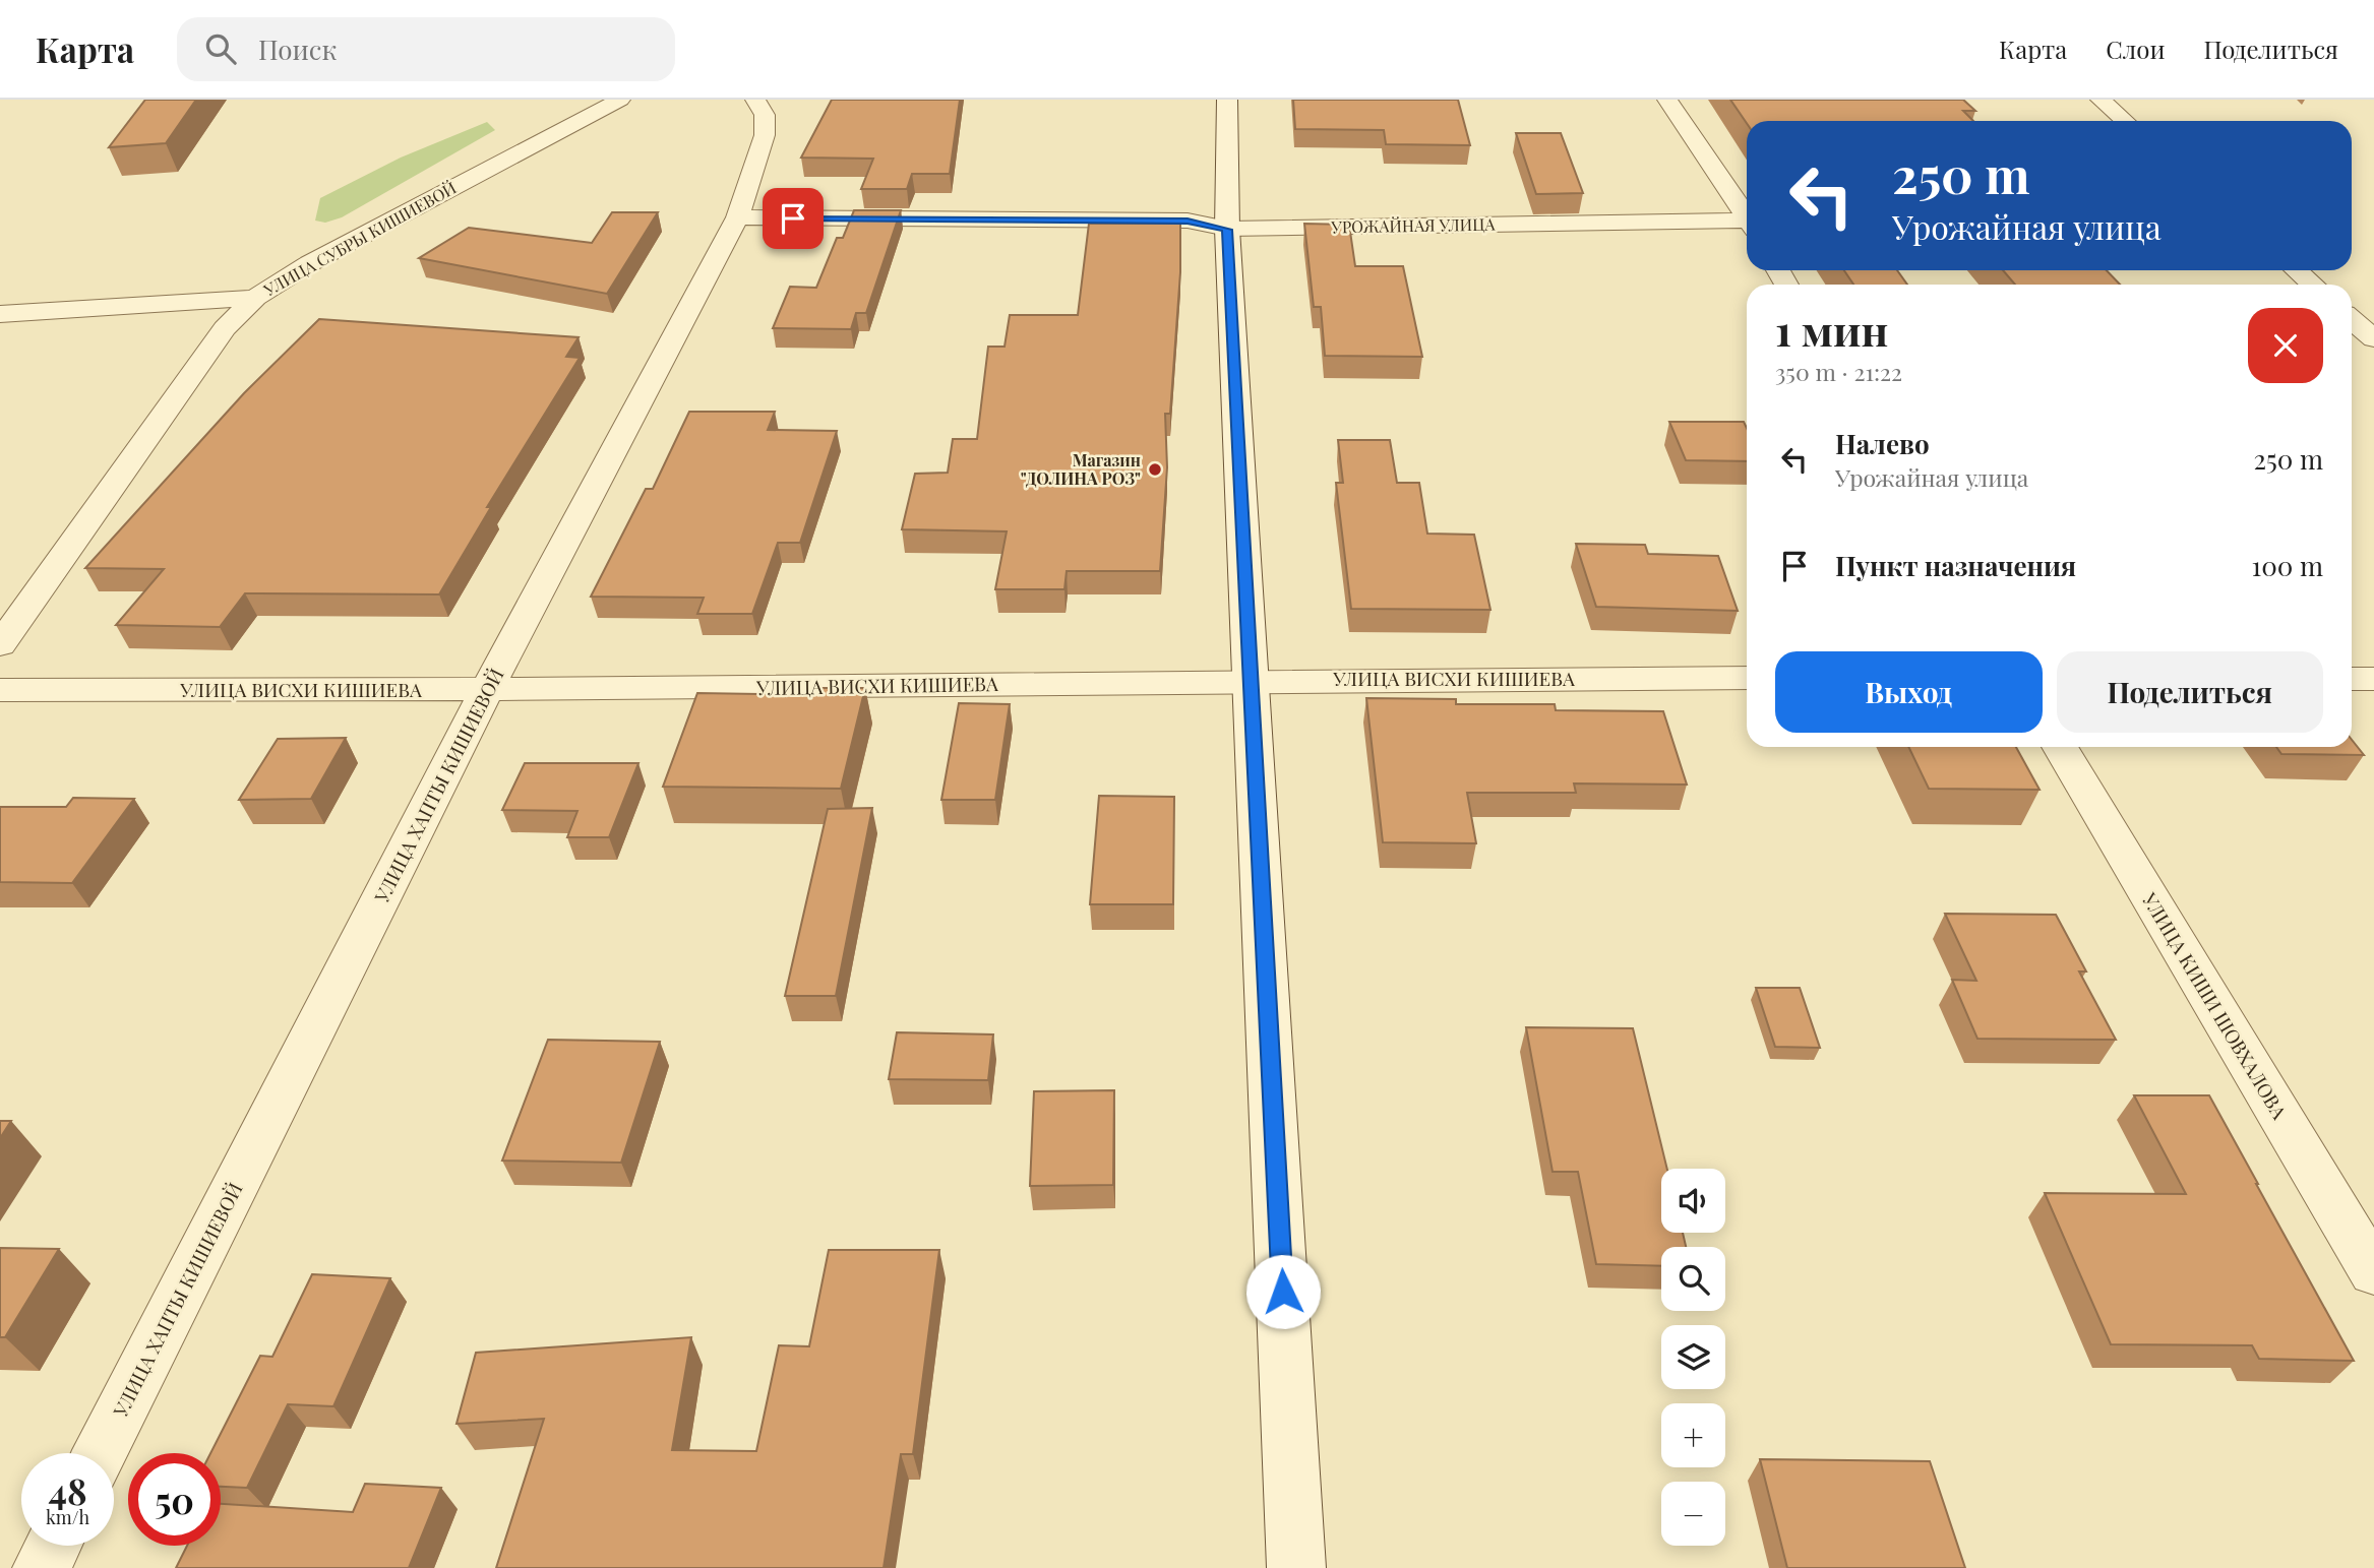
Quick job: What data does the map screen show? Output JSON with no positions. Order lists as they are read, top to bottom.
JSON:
{
  "streets": {
    "street": [
      "УРОЖАЙНАЯ УЛИЦА",
      "УЛИЦА СУБРЫ КИШИЕВОЙ",
      "УЛИЦА ВИСХИ КИШИЕВА",
      "УЛИЦА ХАПТЫ КИШИЕВОЙ",
      "УЛИЦА КИШИ ШОВХАЛОВА"
    ]
  },
  "crossings": [
    ["УРОЖАЙНАЯ УЛИЦА", "УЛИЦА ХАПТЫ КИШИЕВОЙ"],
    ["УЛИЦА ВИСХИ КИШИЕВА", "УЛИЦА ХАПТЫ КИШИЕВОЙ"]
  ],
  "places": ["Магазин \"ДОЛИНА РОЗ\""],
  "page": {
    "header": "Карта",
    "search": "Поиск",
    "nav": ["Карта", "Слои", "Поделиться"],
    "turn": ["250 m", "Урожайная улица"],
    "heading": ["1 мин", "350 m · 21:22"],
    "list": [
      {
        "name": "Налево",
        "note": "Урожайная улица",
        "value": "250 m"
      },
      {
        "name": "Пункт назначения",
        "value": "100 m"
      }
    ],
    "buttons": ["Выход", "Поделиться"],
    "map_buttons": ["+", "−"],
    "speed": "48 km/h",
    "limit": "50"
  }
}
